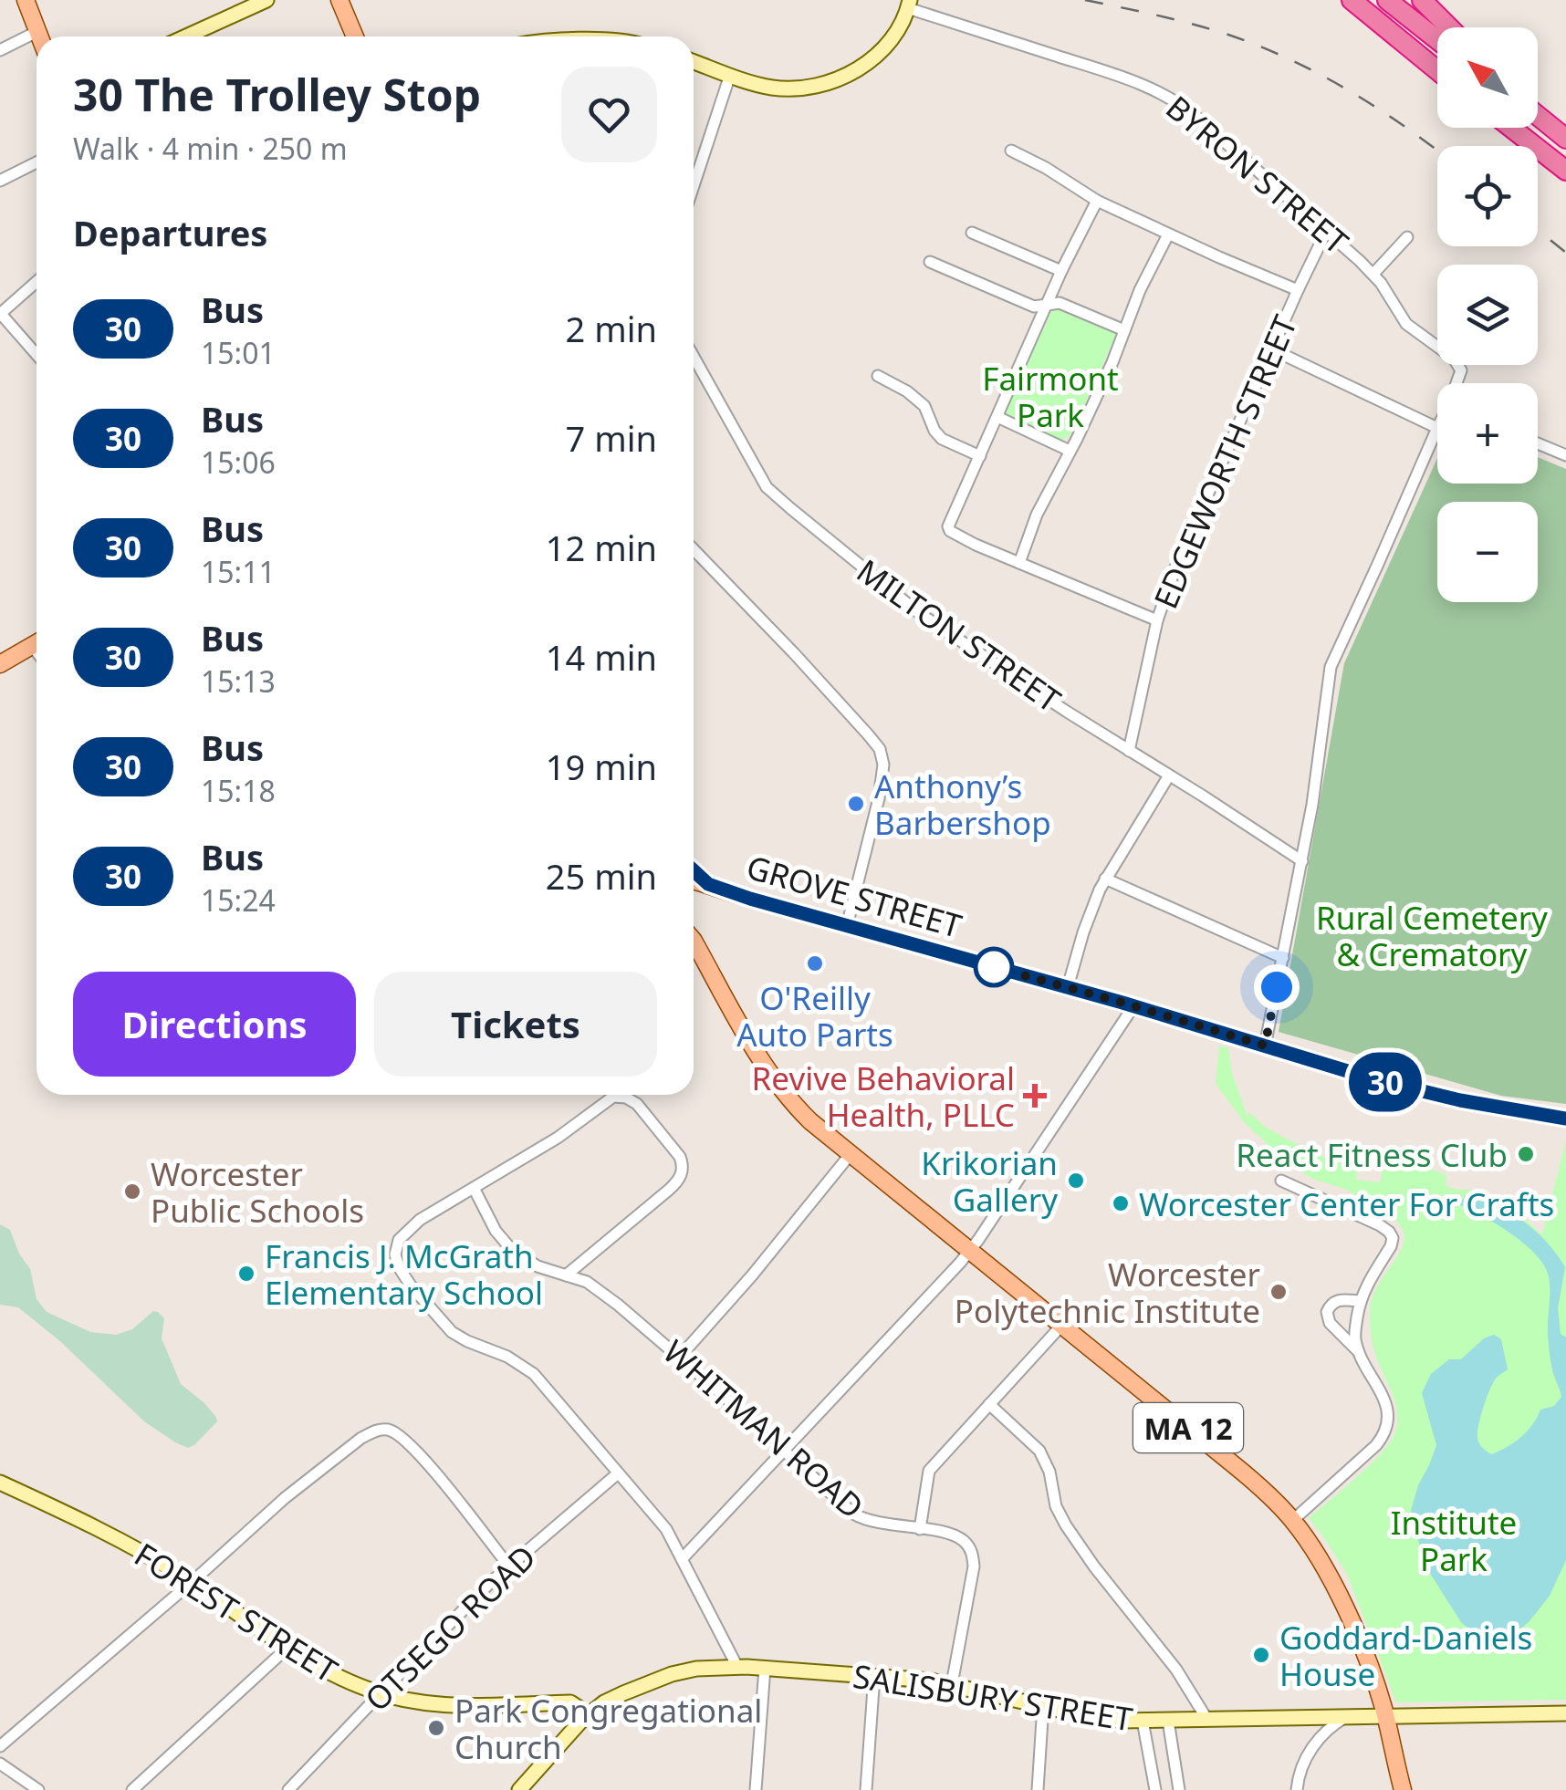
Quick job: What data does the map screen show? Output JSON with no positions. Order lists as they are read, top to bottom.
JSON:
{
  "streets": {
    "main road": [
      "GROVE STREET",
      "MA 12",
      "FOREST STREET",
      "SALISBURY STREET"
    ],
    "street": [
      "BYRON STREET",
      "EDGEWORTH STREET",
      "MILTON STREET",
      "WHITMAN ROAD",
      "OTSEGO ROAD"
    ]
  },
  "crossings": [
    ["BYRON STREET", "EDGEWORTH STREET"],
    ["EDGEWORTH STREET", "MILTON STREET"],
    ["MA 12", "SALISBURY STREET"],
    ["WHITMAN ROAD", "SALISBURY STREET"],
    ["FOREST STREET", "OTSEGO ROAD"],
    ["FOREST STREET", "SALISBURY STREET"]
  ],
  "parks": ["Fairmont Park", "Rural Cemetery & Crematory", "Institute Park"],
  "places": {
    "other": [
      "Anthony’s Barbershop",
      "O'Reilly Auto Parts",
      "React Fitness Club",
      "Krikorian Gallery",
      "Worcester Public Schools",
      "Worcester Center For Crafts",
      "Francis J. McGrath Elementary School",
      "Worcester Polytechnic Institute",
      "Goddard-Daniels House",
      "Park Congregational Church"
    ],
    "health": ["Revive Behavioral Health, PLLC"]
  },
  "lines": ["bus line 30"],
  "north": "top left",
  "page": {
    "on_map": "30",
    "map_buttons": ["+", "−"],
    "heading": [
      ["30 The Trolley Stop", "Walk · 4 min · 250 m"],
      "Departures"
    ],
    "list": [
      {
        "mark": "30",
        "name": "Bus",
        "note": "15:01",
        "value": "2 min"
      },
      {
        "mark": "30",
        "name": "Bus",
        "note": "15:06",
        "value": "7 min"
      },
      {
        "mark": "30",
        "name": "Bus",
        "note": "15:11",
        "value": "12 min"
      },
      {
        "mark": "30",
        "name": "Bus",
        "note": "15:13",
        "value": "14 min"
      },
      {
        "mark": "30",
        "name": "Bus",
        "note": "15:18",
        "value": "19 min"
      },
      {
        "mark": "30",
        "name": "Bus",
        "note": "15:24",
        "value": "25 min"
      }
    ],
    "buttons": ["Directions", "Tickets"]
  }
}
